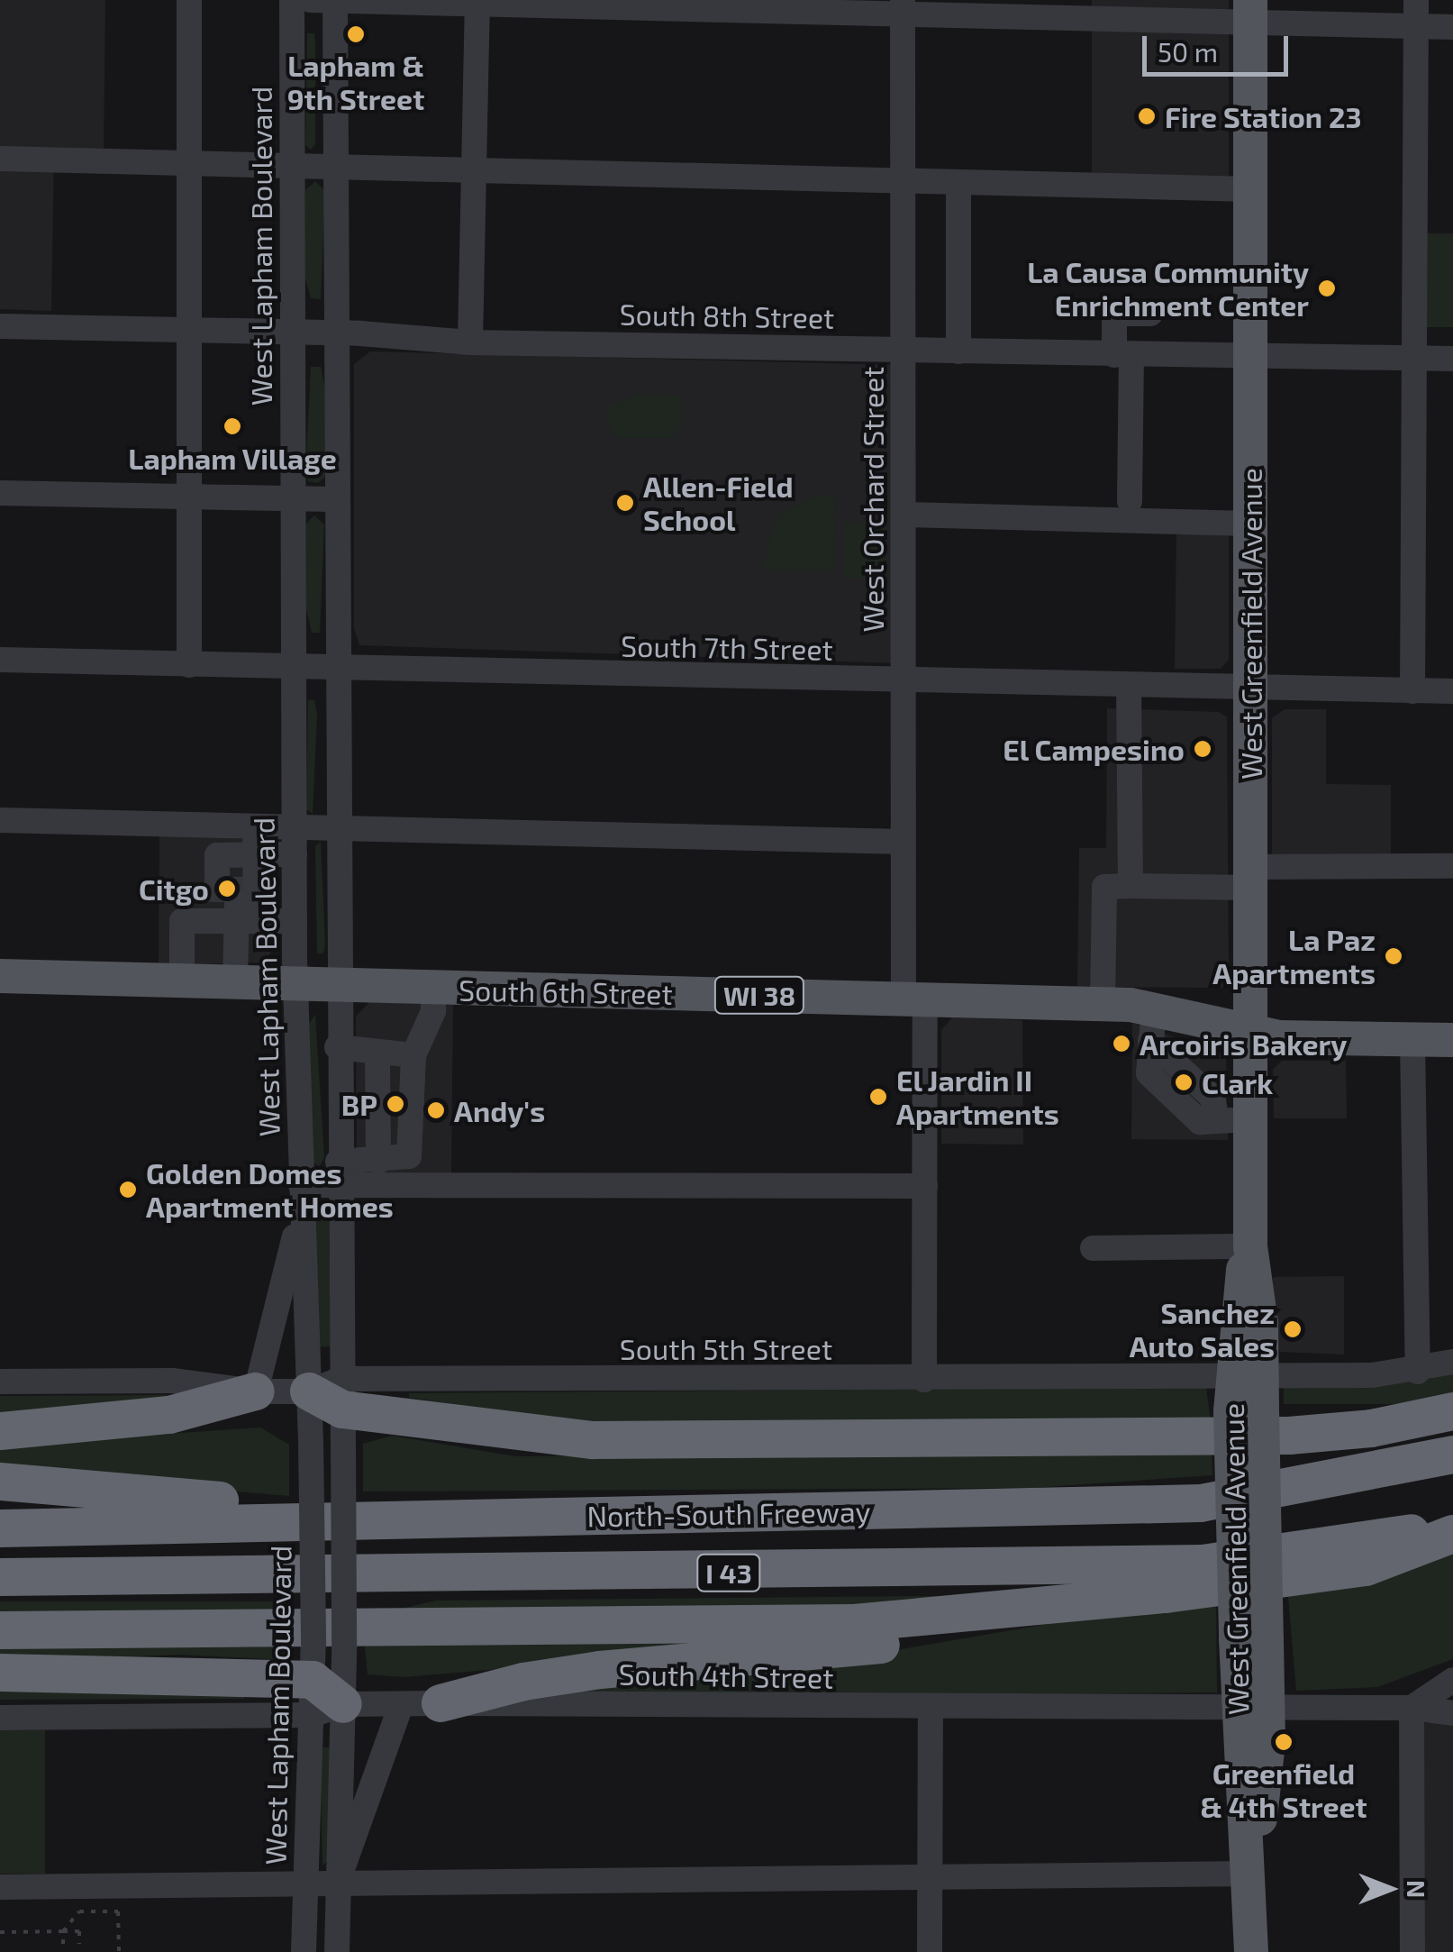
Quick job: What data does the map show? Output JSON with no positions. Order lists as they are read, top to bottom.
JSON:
{
  "streets": {
    "highway": ["North-South Freeway", "I 43"],
    "main road": ["West Greenfield Avenue", "South 6th Street", "WI 38"],
    "street": [
      "West Lapham Boulevard",
      "South 8th Street",
      "West Orchard Street",
      "South 7th Street",
      "South 5th Street",
      "South 4th Street"
    ]
  },
  "crossings": [
    ["West Lapham Boulevard", "South 8th Street"],
    ["West Lapham Boulevard", "South 7th Street"],
    ["West Lapham Boulevard", "South 6th Street"],
    ["West Lapham Boulevard", "South 5th Street"],
    ["West Lapham Boulevard", "South 4th Street"],
    ["South 8th Street", "West Orchard Street"],
    ["South 8th Street", "West Greenfield Avenue"],
    ["West Orchard Street", "South 7th Street"],
    ["West Orchard Street", "South 6th Street"],
    ["West Orchard Street", "South 5th Street"],
    ["West Greenfield Avenue", "South 7th Street"],
    ["West Greenfield Avenue", "South 6th Street"],
    ["West Greenfield Avenue", "South 5th Street"],
    ["West Greenfield Avenue", "South 4th Street"]
  ],
  "places": [
    "Lapham & 9th Street",
    "Fire Station 23",
    "La Causa Community Enrichment Center",
    "Lapham Village",
    "Allen-Field School",
    "El Campesino",
    "Citgo",
    "La Paz Apartments",
    "Arcoiris Bakery",
    "Clark",
    "El Jardin II Apartments",
    "BP",
    "Andy's",
    "Golden Domes Apartment Homes",
    "Sanchez Auto Sales",
    "Greenfield & 4th Street"
  ],
  "scale_bar": "50 m",
  "north": "right"
}
